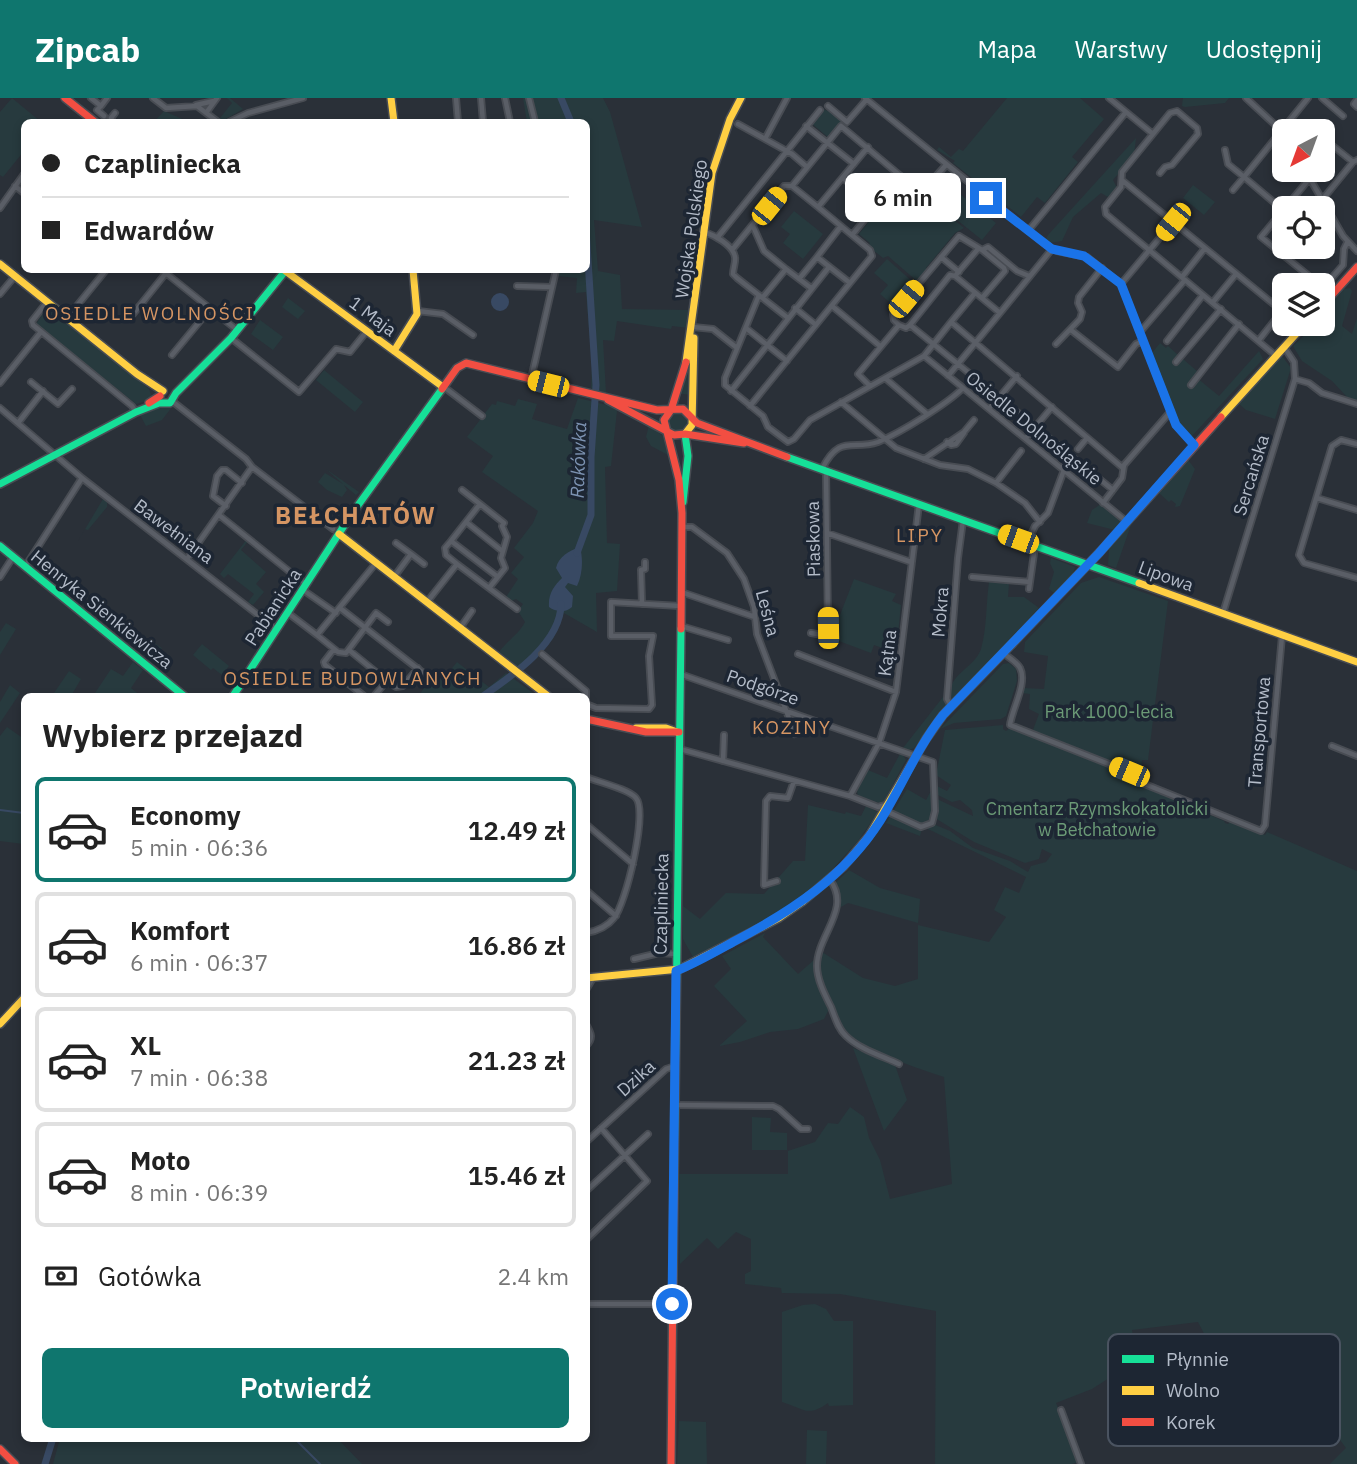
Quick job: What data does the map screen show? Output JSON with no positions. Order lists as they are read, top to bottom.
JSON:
{
  "streets": {
    "street": [
      "Wojska Polskiego",
      "1 Maja",
      "Osiedle Dolnośląskie",
      "Sercańska",
      "Bawełniana",
      "Piaskowa",
      "Lipowa",
      "Pabianicka",
      "Henryka Sienkiewicza",
      "Mokra",
      "Leśna",
      "Kątna",
      "Podgórze",
      "Transportowa",
      "Czapliniecka",
      "Dzika"
    ]
  },
  "crossings": [
    ["Wojska Polskiego", "Lipowa"],
    ["Wojska Polskiego", "Czapliniecka"],
    ["1 Maja", "Pabianicka"],
    ["Sercańska", "Lipowa"],
    ["Bawełniana", "Pabianicka"],
    ["Piaskowa", "Lipowa"],
    ["Lipowa", "Mokra"],
    ["Lipowa", "Kątna"],
    ["Lipowa", "Transportowa"],
    ["Lipowa", "Czapliniecka"],
    ["Leśna", "Podgórze"],
    ["Leśna", "Czapliniecka"],
    ["Kątna", "Podgórze"],
    ["Podgórze", "Czapliniecka"],
    ["Czapliniecka", "Dzika"]
  ],
  "districts": [
    "OSIEDLE WOLNOŚCI",
    "BEŁCHATÓW",
    "LIPY",
    "OSIEDLE BUDOWLANYCH",
    "KOZINY"
  ],
  "water": ["Rakówka"],
  "parks": ["Park 1000-lecia", "Cmentarz Rzymskokatolicki w Bełchatowie"],
  "legend": ["Płynnie", "Wolno", "Korek"],
  "north": "bottom left",
  "page": {
    "header": "Zipcab",
    "nav": ["Mapa", "Warstwy", "Udostępnij"],
    "banner": ["Czapliniecka", "Edwardów"],
    "bubble": "6 min",
    "heading": "Wybierz przejazd",
    "list": [
      {
        "name": "Economy",
        "note": "5 min · 06:36",
        "value": "12.49 zł"
      },
      {
        "name": "Komfort",
        "note": "6 min · 06:37",
        "value": "16.86 zł"
      },
      {
        "name": "XL",
        "note": "7 min · 06:38",
        "value": "21.23 zł"
      },
      {
        "name": "Moto",
        "note": "8 min · 06:39",
        "value": "15.46 zł"
      }
    ],
    "pay": ["Gotówka", "2.4 km"],
    "buttons": "Potwierdź"
  }
}
